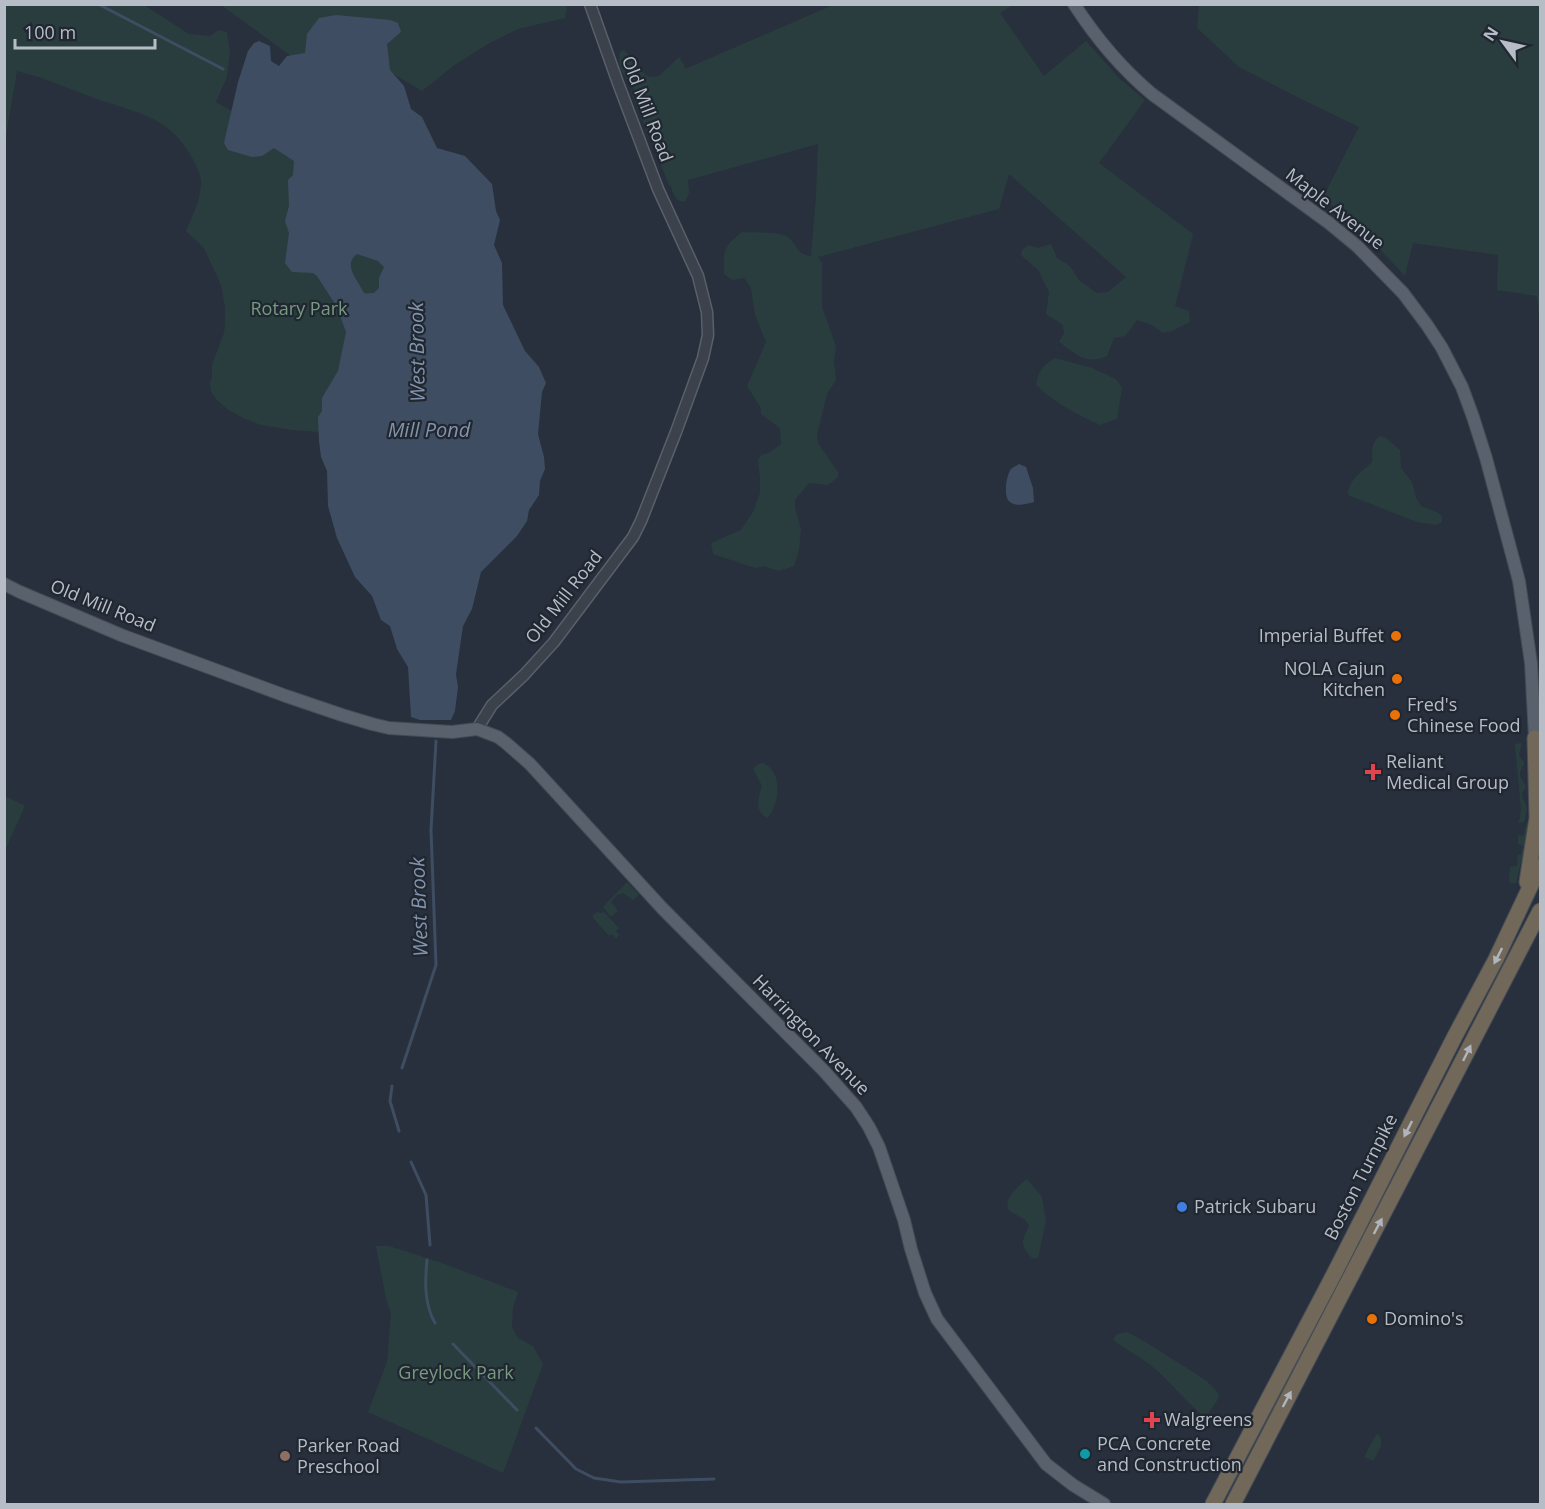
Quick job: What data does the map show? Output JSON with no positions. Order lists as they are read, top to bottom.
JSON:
{
  "streets": {
    "highway": ["Boston Turnpike"],
    "main road": ["Old Mill Road", "Maple Avenue", "Harrington Avenue"]
  },
  "crossings": [
    ["Old Mill Road", "Harrington Avenue"]
  ],
  "water": ["West Brook", "Mill Pond"],
  "parks": ["Rotary Park", "Greylock Park"],
  "places": {
    "other": [
      "Imperial Buffet",
      "NOLA Cajun Kitchen",
      "Fred's Chinese Food",
      "Patrick Subaru",
      "Domino's",
      "PCA Concrete and Construction",
      "Parker Road Preschool"
    ],
    "health": ["Reliant Medical Group", "Walgreens"]
  },
  "scale_bar": "100 m",
  "north": "top left"
}
